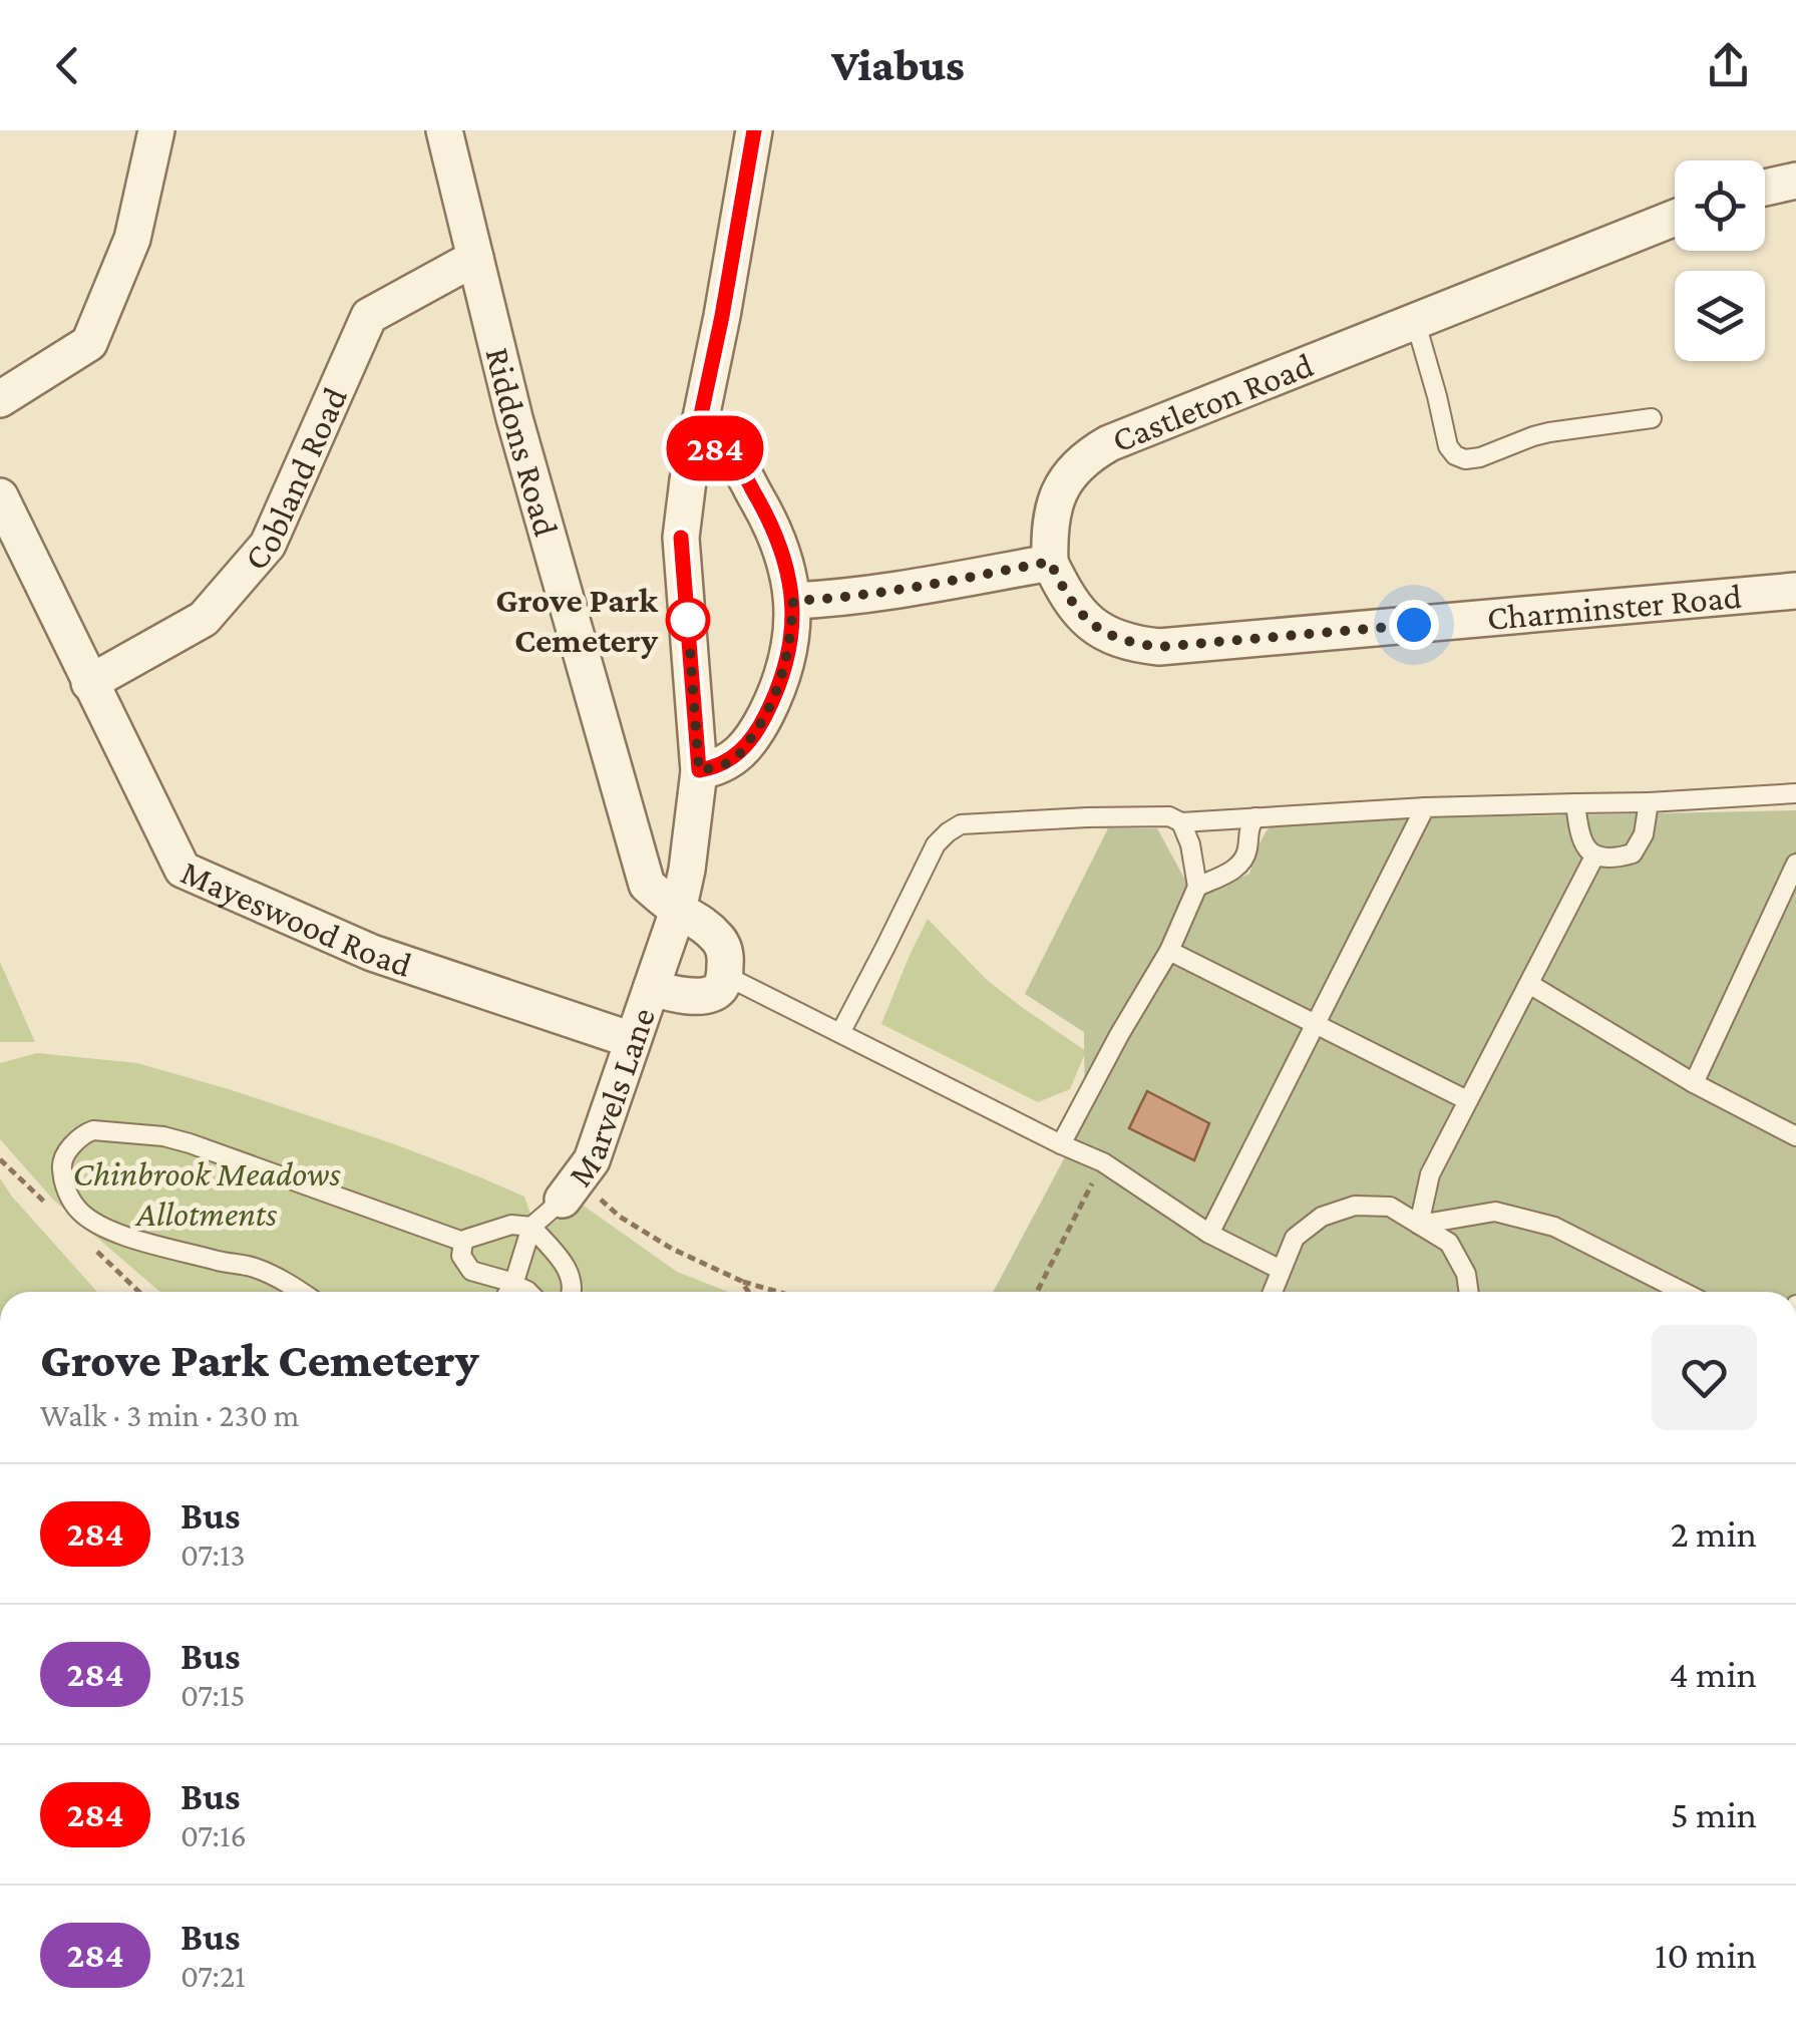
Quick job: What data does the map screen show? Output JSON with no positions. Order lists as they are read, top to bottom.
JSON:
{
  "streets": {
    "street": [
      "Castleton Road",
      "Riddons Road",
      "Cobland Road",
      "Charminster Road",
      "Mayeswood Road",
      "Marvels Lane"
    ]
  },
  "crossings": [
    ["Castleton Road", "Charminster Road"],
    ["Riddons Road", "Cobland Road"],
    ["Riddons Road", "Marvels Lane"],
    ["Cobland Road", "Mayeswood Road"],
    ["Mayeswood Road", "Marvels Lane"]
  ],
  "parks": ["Chinbrook Meadows Allotments"],
  "places": ["Grove Park Cemetery"],
  "lines": ["bus line 284"],
  "page": {
    "header": "Viabus",
    "on_map": "284",
    "heading": ["Grove Park Cemetery", "Walk · 3 min · 230 m"],
    "list": [
      {
        "mark": "284",
        "name": "Bus",
        "note": "07:13",
        "value": "2 min"
      },
      {
        "mark": "284",
        "name": "Bus",
        "note": "07:15",
        "value": "4 min"
      },
      {
        "mark": "284",
        "name": "Bus",
        "note": "07:16",
        "value": "5 min"
      },
      {
        "mark": "284",
        "name": "Bus",
        "note": "07:21",
        "value": "10 min"
      }
    ]
  }
}
